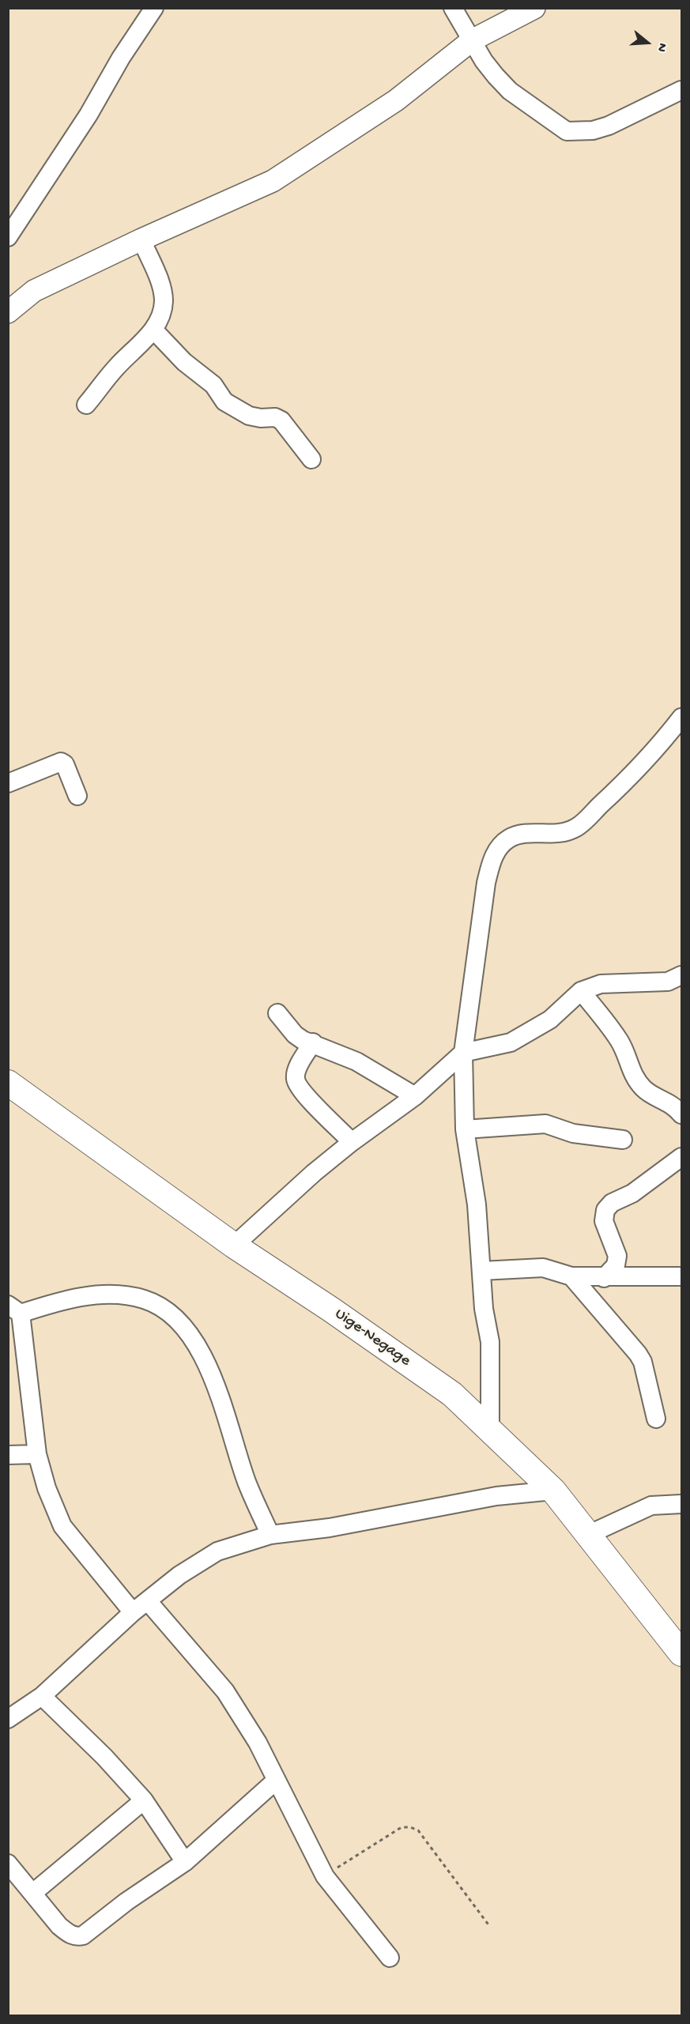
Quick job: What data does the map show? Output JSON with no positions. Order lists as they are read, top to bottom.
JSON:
{
  "streets": {
    "main road": ["Uige-Negage"]
  },
  "north": "right"
}
